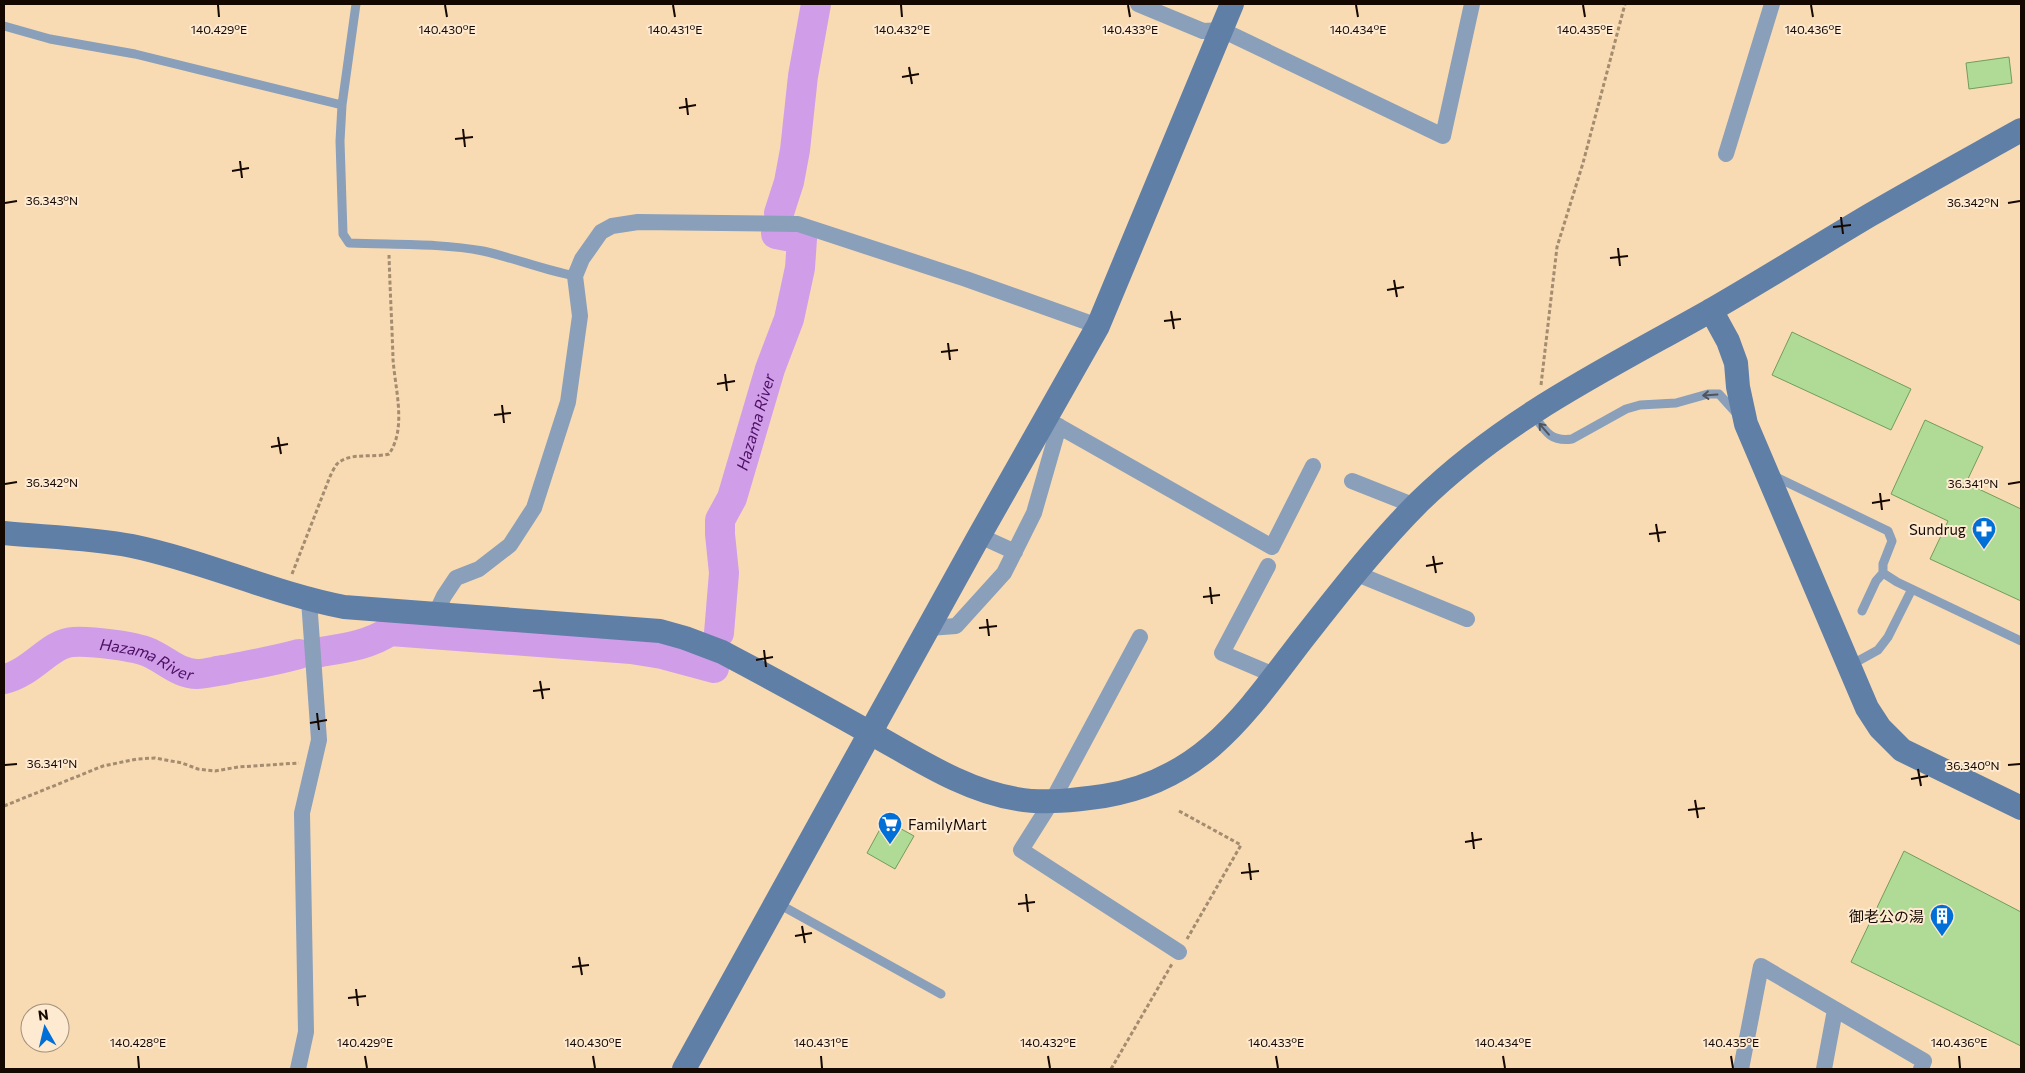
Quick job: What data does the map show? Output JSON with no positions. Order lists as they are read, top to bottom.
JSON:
{
  "water": ["Hazama River"],
  "places": {
    "pharmacy": ["Sundrug"],
    "supermarket": ["FamilyMart"],
    "building": ["御老公の湯"]
  },
  "north": "top",
  "coordinates": [
    "140.429°E",
    "140.430°E",
    "140.431°E",
    "140.432°E",
    "140.433°E",
    "140.434°E",
    "140.435°E",
    "140.436°E",
    "36.343°N",
    "36.342°N",
    "36.341°N",
    "36.340°N",
    "140.428°E"
  ]
}
